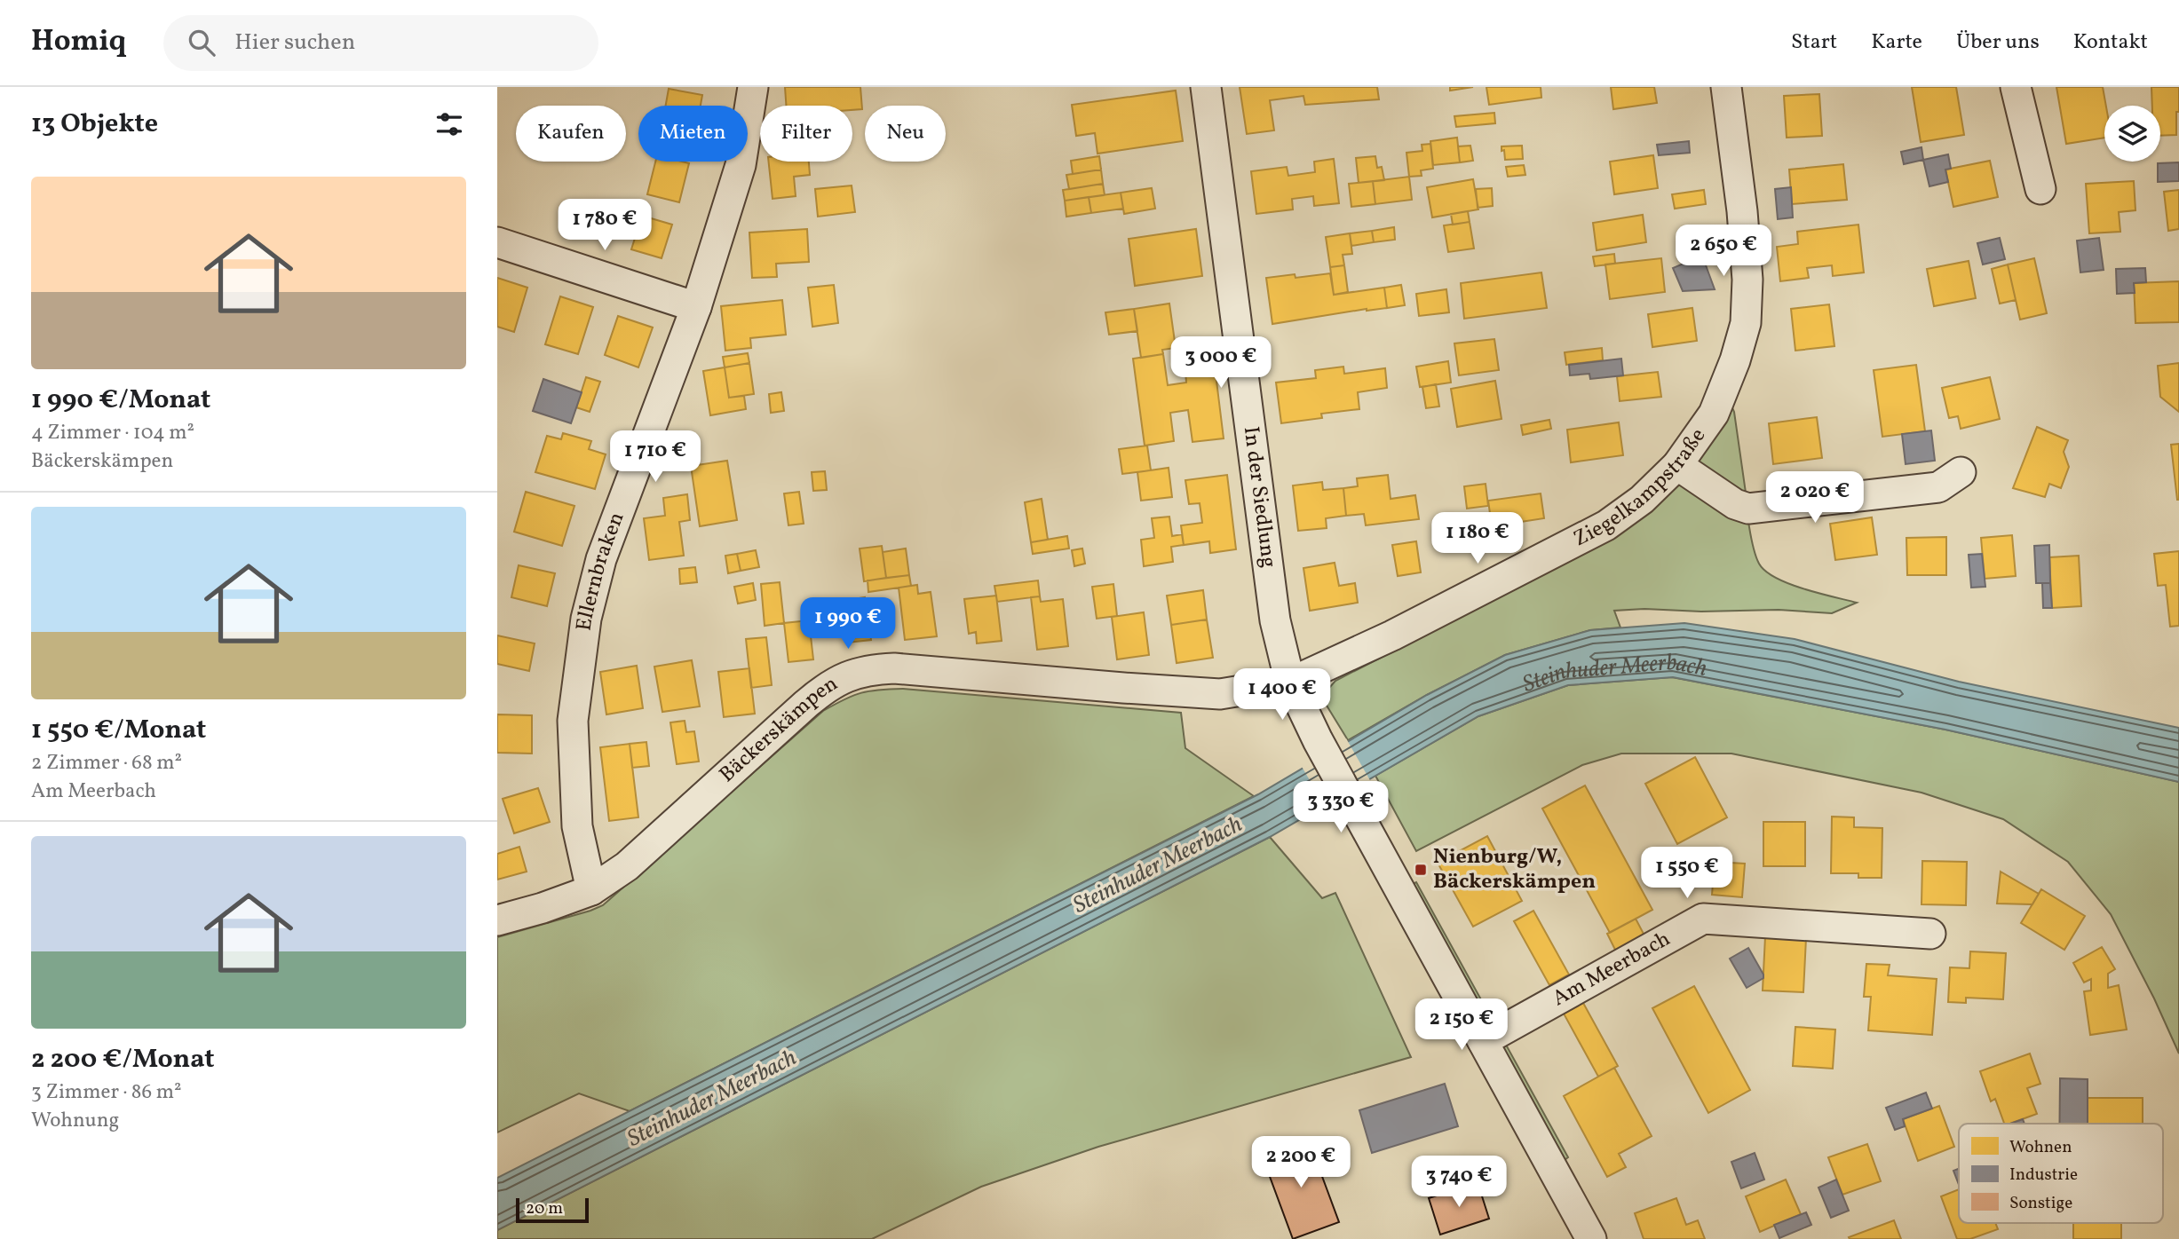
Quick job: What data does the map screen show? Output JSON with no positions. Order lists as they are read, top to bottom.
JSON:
{
  "streets": {
    "street": [
      "Ziegelkampstraße",
      "In der Siedlung",
      "Ellernbraken",
      "Bäckerskämpen",
      "Am Meerbach"
    ]
  },
  "crossings": [
    ["Ziegelkampstraße", "In der Siedlung"],
    ["Ziegelkampstraße", "Bäckerskämpen"],
    ["In der Siedlung", "Bäckerskämpen"],
    ["Ellernbraken", "Bäckerskämpen"]
  ],
  "water": ["Steinhuder Meerbach"],
  "places": {
    "transit": ["Nienburg/W, Bäckerskämpen"]
  },
  "legend": ["Wohnen", "Industrie", "Sonstige"],
  "scale_bar": "20 m",
  "page": {
    "header": "Homiq",
    "search": "Hier suchen",
    "nav": [
      "Start",
      "Karte",
      "Über uns",
      "Kontakt"
    ],
    "heading": "13 Objekte",
    "chip": [
      "Kaufen",
      "Mieten",
      "Filter",
      "Neu"
    ],
    "list": [
      {
        "name": "1 990 €/Monat",
        "note": "4 Zimmer · 104 m² · Bäckerskämpen"
      },
      {
        "name": "1 550 €/Monat",
        "note": "2 Zimmer · 68 m² · Am Meerbach"
      },
      {
        "name": "2 200 €/Monat",
        "note": "3 Zimmer · 86 m² · Wohnung"
      }
    ],
    "price": [
      "1 780 €",
      "2 650 €",
      "3 000 €",
      "1 710 €",
      "2 020 €",
      "1 180 €",
      "1 990 €",
      "1 400 €",
      "3 330 €",
      "1 550 €",
      "2 150 €",
      "2 200 €",
      "3 740 €"
    ],
    "scale": "20 m"
  }
}
